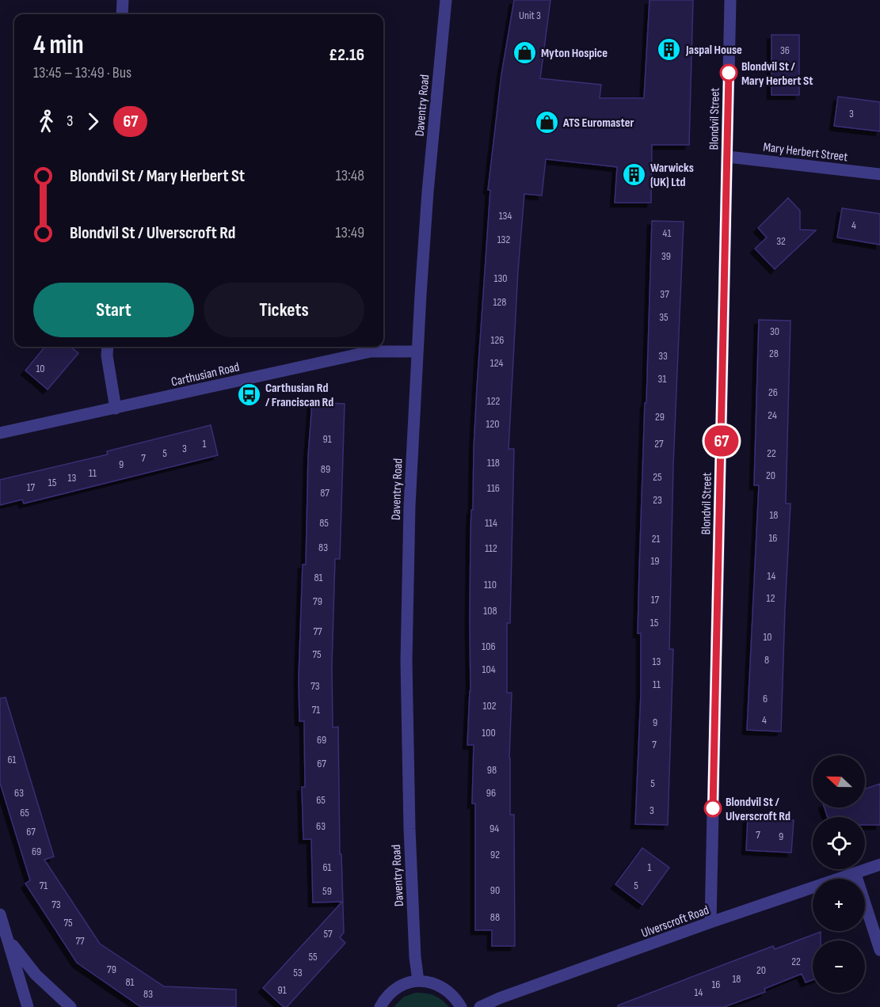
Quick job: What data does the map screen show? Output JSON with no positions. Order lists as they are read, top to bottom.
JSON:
{
  "streets": {
    "street": [
      "Daventry Road",
      "Blondvil Street",
      "Mary Herbert Street",
      "Carthusian Road",
      "Ulverscroft Road"
    ]
  },
  "crossings": [
    ["Daventry Road", "Carthusian Road"],
    ["Blondvil Street", "Mary Herbert Street"],
    ["Blondvil Street", "Ulverscroft Road"]
  ],
  "places": {
    "building": ["Jaspal House", "Warwicks (UK) Ltd"],
    "shop": ["Myton Hospice", "ATS Euromaster"],
    "other": ["Blondvil St / Mary Herbert St", "Blondvil St / Ulverscroft Rd"],
    "bus stop": ["Carthusian Rd / Franciscan Rd"]
  },
  "lines": ["bus line 67"],
  "house_numbers": [
    "Unit 3",
    "36",
    "3",
    "134",
    "4",
    "41",
    "132",
    "32",
    "39",
    "130",
    "37",
    "128",
    "35",
    "30",
    "126",
    "28",
    "33",
    "124",
    "10",
    "31",
    "26",
    "122",
    "24",
    "29",
    "120",
    "91",
    "1",
    "27",
    "3",
    "5",
    "22",
    "7",
    "118",
    "9",
    "89",
    "11",
    "20",
    "25",
    "13",
    "15",
    "17",
    "116",
    "87",
    "23",
    "18",
    "85",
    "114",
    "16",
    "21",
    "83",
    "112",
    "19",
    "14",
    "81",
    "110",
    "12",
    "17",
    "79",
    "108",
    "15",
    "77",
    "10",
    "106",
    "75",
    "8",
    "13",
    "104",
    "11",
    "73",
    "6",
    "102",
    "71",
    "4",
    "9",
    "100",
    "69",
    "7",
    "61",
    "67",
    "98",
    "5",
    "63",
    "96",
    "65",
    "3",
    "65",
    "63",
    "94",
    "67",
    "7",
    "9",
    "69",
    "92",
    "61",
    "1",
    "71",
    "5",
    "90",
    "59",
    "73",
    "88",
    "75",
    "57",
    "77",
    "55",
    "22",
    "79",
    "20",
    "53",
    "18",
    "81",
    "16",
    "91",
    "14",
    "83"
  ],
  "north": "left",
  "page": {
    "on_map": "67",
    "heading": ["4 min", "13:45 – 13:49 · Bus", "£2.16"],
    "legs": ["3", "67"],
    "list": [
      {
        "name": "Blondvil St / Mary Herbert St",
        "value": "13:48"
      },
      {
        "name": "Blondvil St / Ulverscroft Rd",
        "value": "13:49"
      }
    ],
    "buttons": ["Start", "Tickets"],
    "map_buttons": ["+", "−"]
  }
}
